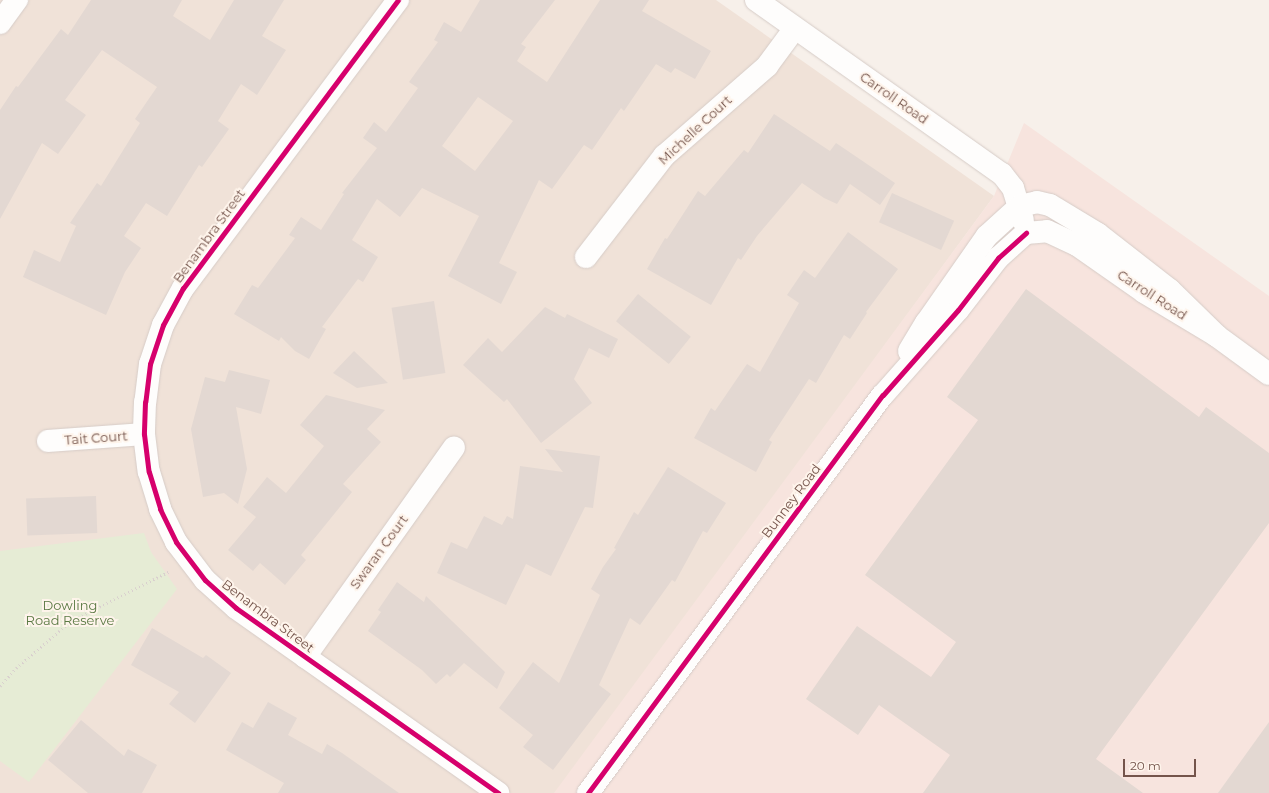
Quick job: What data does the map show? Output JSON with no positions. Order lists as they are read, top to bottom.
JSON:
{
  "streets": {
    "street": [
      "Carroll Road",
      "Michelle Court",
      "Benambra Street",
      "Tait Court",
      "Bunney Road",
      "Swaran Court"
    ]
  },
  "crossings": [
    ["Carroll Road", "Michelle Court"],
    ["Carroll Road", "Bunney Road"],
    ["Benambra Street", "Tait Court"],
    ["Benambra Street", "Swaran Court"]
  ],
  "parks": ["Dowling Road Reserve"],
  "scale_bar": "20 m"
}
